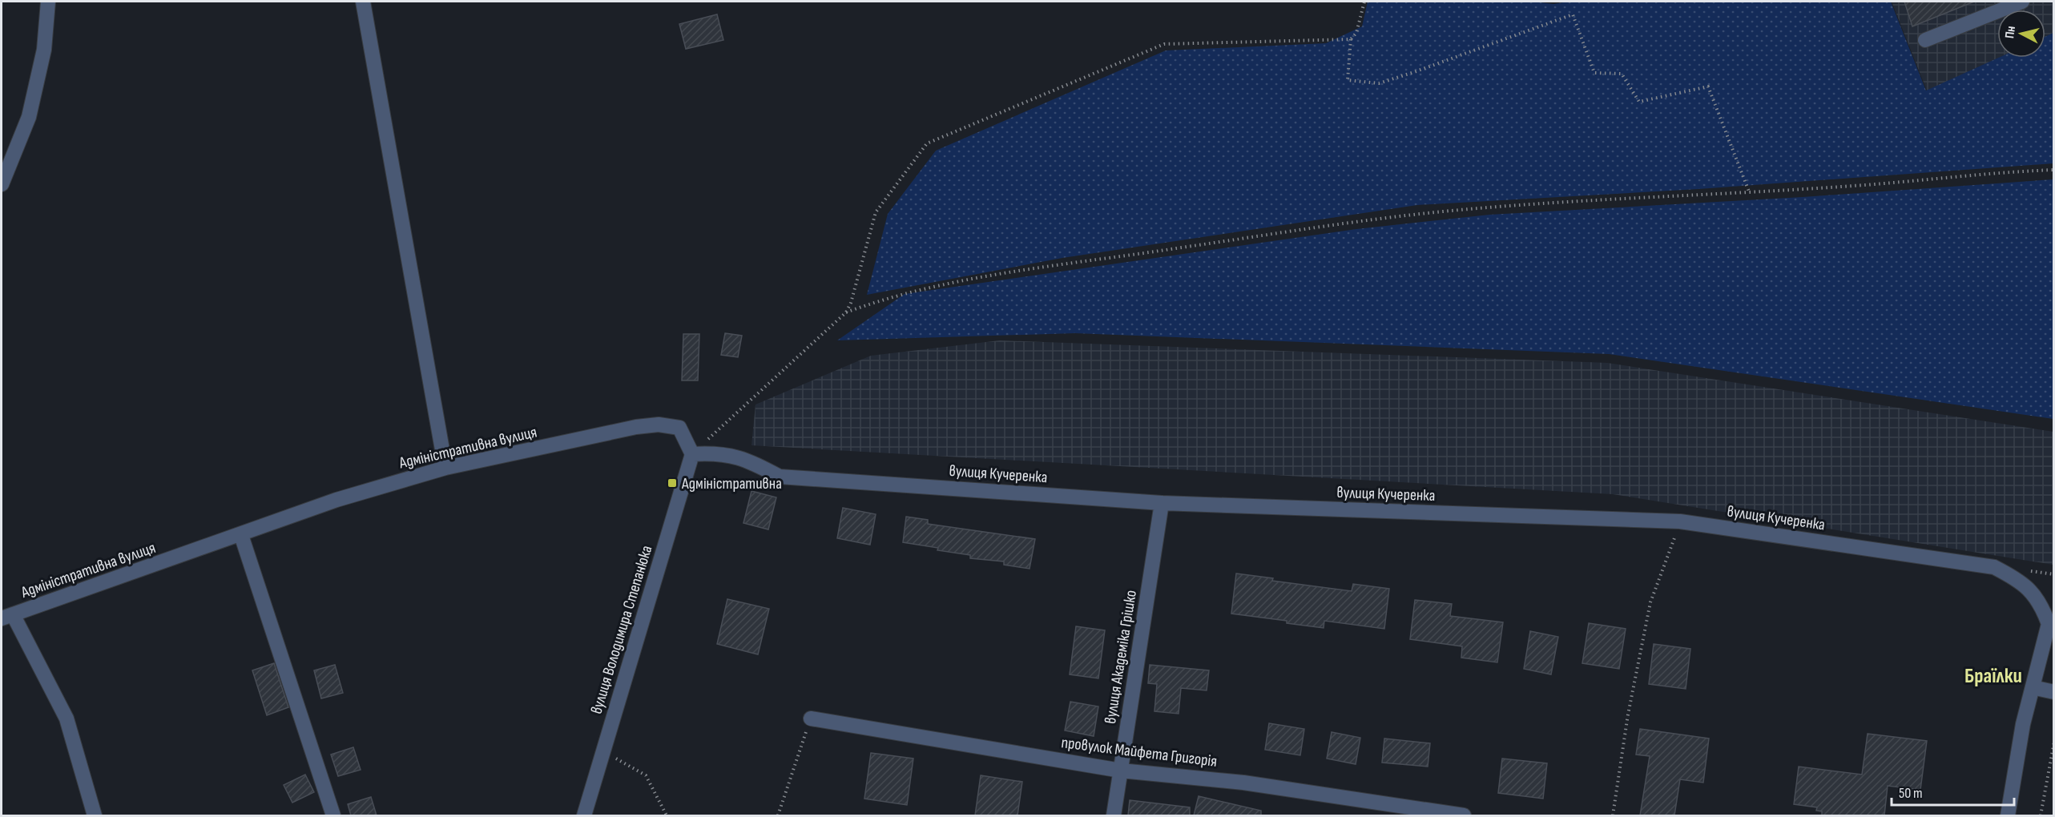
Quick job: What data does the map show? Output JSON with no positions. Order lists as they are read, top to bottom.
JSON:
{
  "streets": {
    "street": [
      "Адміністративна вулиця",
      "вулиця Кучеренка",
      "вулиця Володимира Степанюка",
      "вулиця Академіка Грішко",
      "провулок Майфета Григорія"
    ]
  },
  "crossings": [
    ["Адміністративна вулиця", "вулиця Кучеренка"],
    ["Адміністративна вулиця", "вулиця Володимира Степанюка"],
    ["вулиця Кучеренка", "вулиця Володимира Степанюка"],
    ["вулиця Кучеренка", "вулиця Академіка Грішко"],
    ["вулиця Академіка Грішко", "провулок Майфета Григорія"]
  ],
  "districts": ["Браїлки"],
  "places": {
    "transit": ["Адміністративна"]
  },
  "scale_bar": "50 m",
  "north": "left"
}
